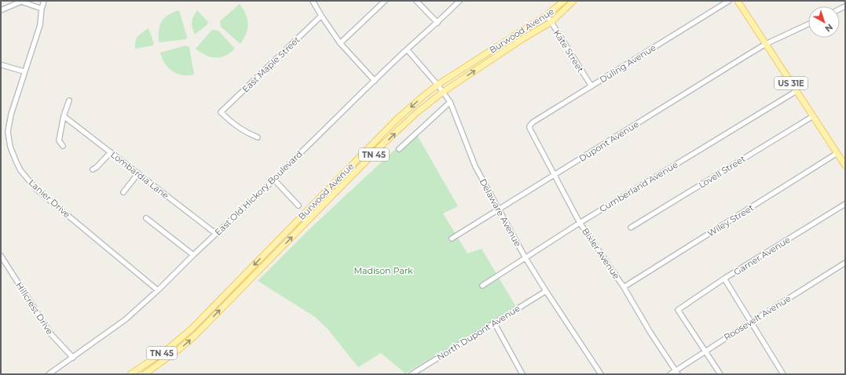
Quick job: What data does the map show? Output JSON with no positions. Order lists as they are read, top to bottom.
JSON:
{
  "streets": {
    "main road": ["Burwood Avenue", "US 31E", "TN 45"],
    "street": [
      "Kate Street",
      "Duling Avenue",
      "East Maple Street",
      "Dupont Avenue",
      "Lovell Street",
      "Lombardia Lane",
      "Cumberland Avenue",
      "East Old Hickory Boulevard",
      "Lanier Drive",
      "Delaware Avenue",
      "Wiley Street",
      "Bixler Avenue",
      "Garner Avenue",
      "Hillcrest Drive",
      "Roosevelt Avenue",
      "North Dupont Avenue"
    ]
  },
  "crossings": [
    ["Burwood Avenue", "Kate Street"],
    ["Burwood Avenue", "Delaware Avenue"],
    ["Kate Street", "Duling Avenue"],
    ["Duling Avenue", "Bixler Avenue"],
    ["US 31E", "Dupont Avenue"],
    ["US 31E", "Lovell Street"],
    ["US 31E", "Cumberland Avenue"],
    ["US 31E", "Wiley Street"],
    ["Dupont Avenue", "Delaware Avenue"],
    ["Dupont Avenue", "Bixler Avenue"],
    ["Lombardia Lane", "East Old Hickory Boulevard"],
    ["Cumberland Avenue", "Delaware Avenue"],
    ["Cumberland Avenue", "Bixler Avenue"],
    ["East Old Hickory Boulevard", "Lanier Drive"],
    ["East Old Hickory Boulevard", "Delaware Avenue"],
    ["East Old Hickory Boulevard", "Hillcrest Drive"],
    ["Delaware Avenue", "North Dupont Avenue"],
    ["Wiley Street", "Bixler Avenue"],
    ["Bixler Avenue", "Roosevelt Avenue"],
    ["Garner Avenue", "Roosevelt Avenue"]
  ],
  "parks": ["Madison Park"],
  "north": "bottom right"
}
